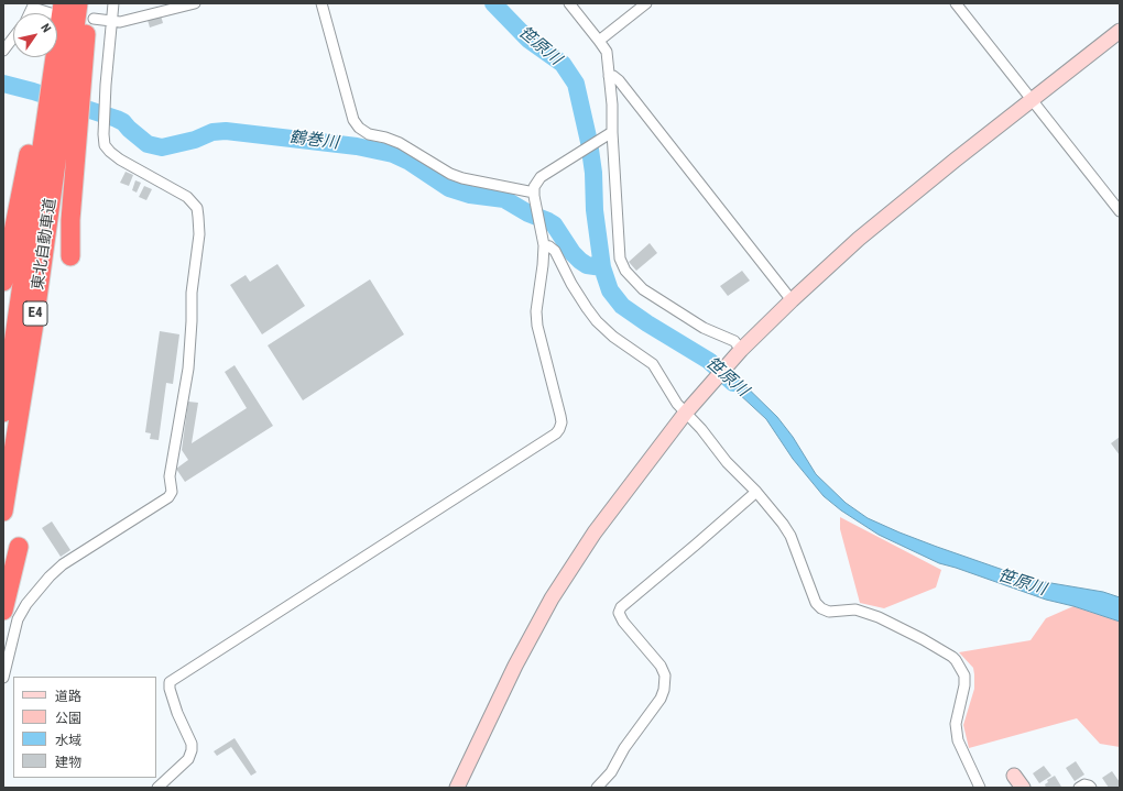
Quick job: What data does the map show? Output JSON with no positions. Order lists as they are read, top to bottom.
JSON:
{
  "streets": {
    "highway": ["東北自動車道", "E4"]
  },
  "water": ["笹原川", "鶴巻川"],
  "legend": [
    "道路",
    "公園",
    "水域",
    "建物"
  ],
  "north": "top right"
}
